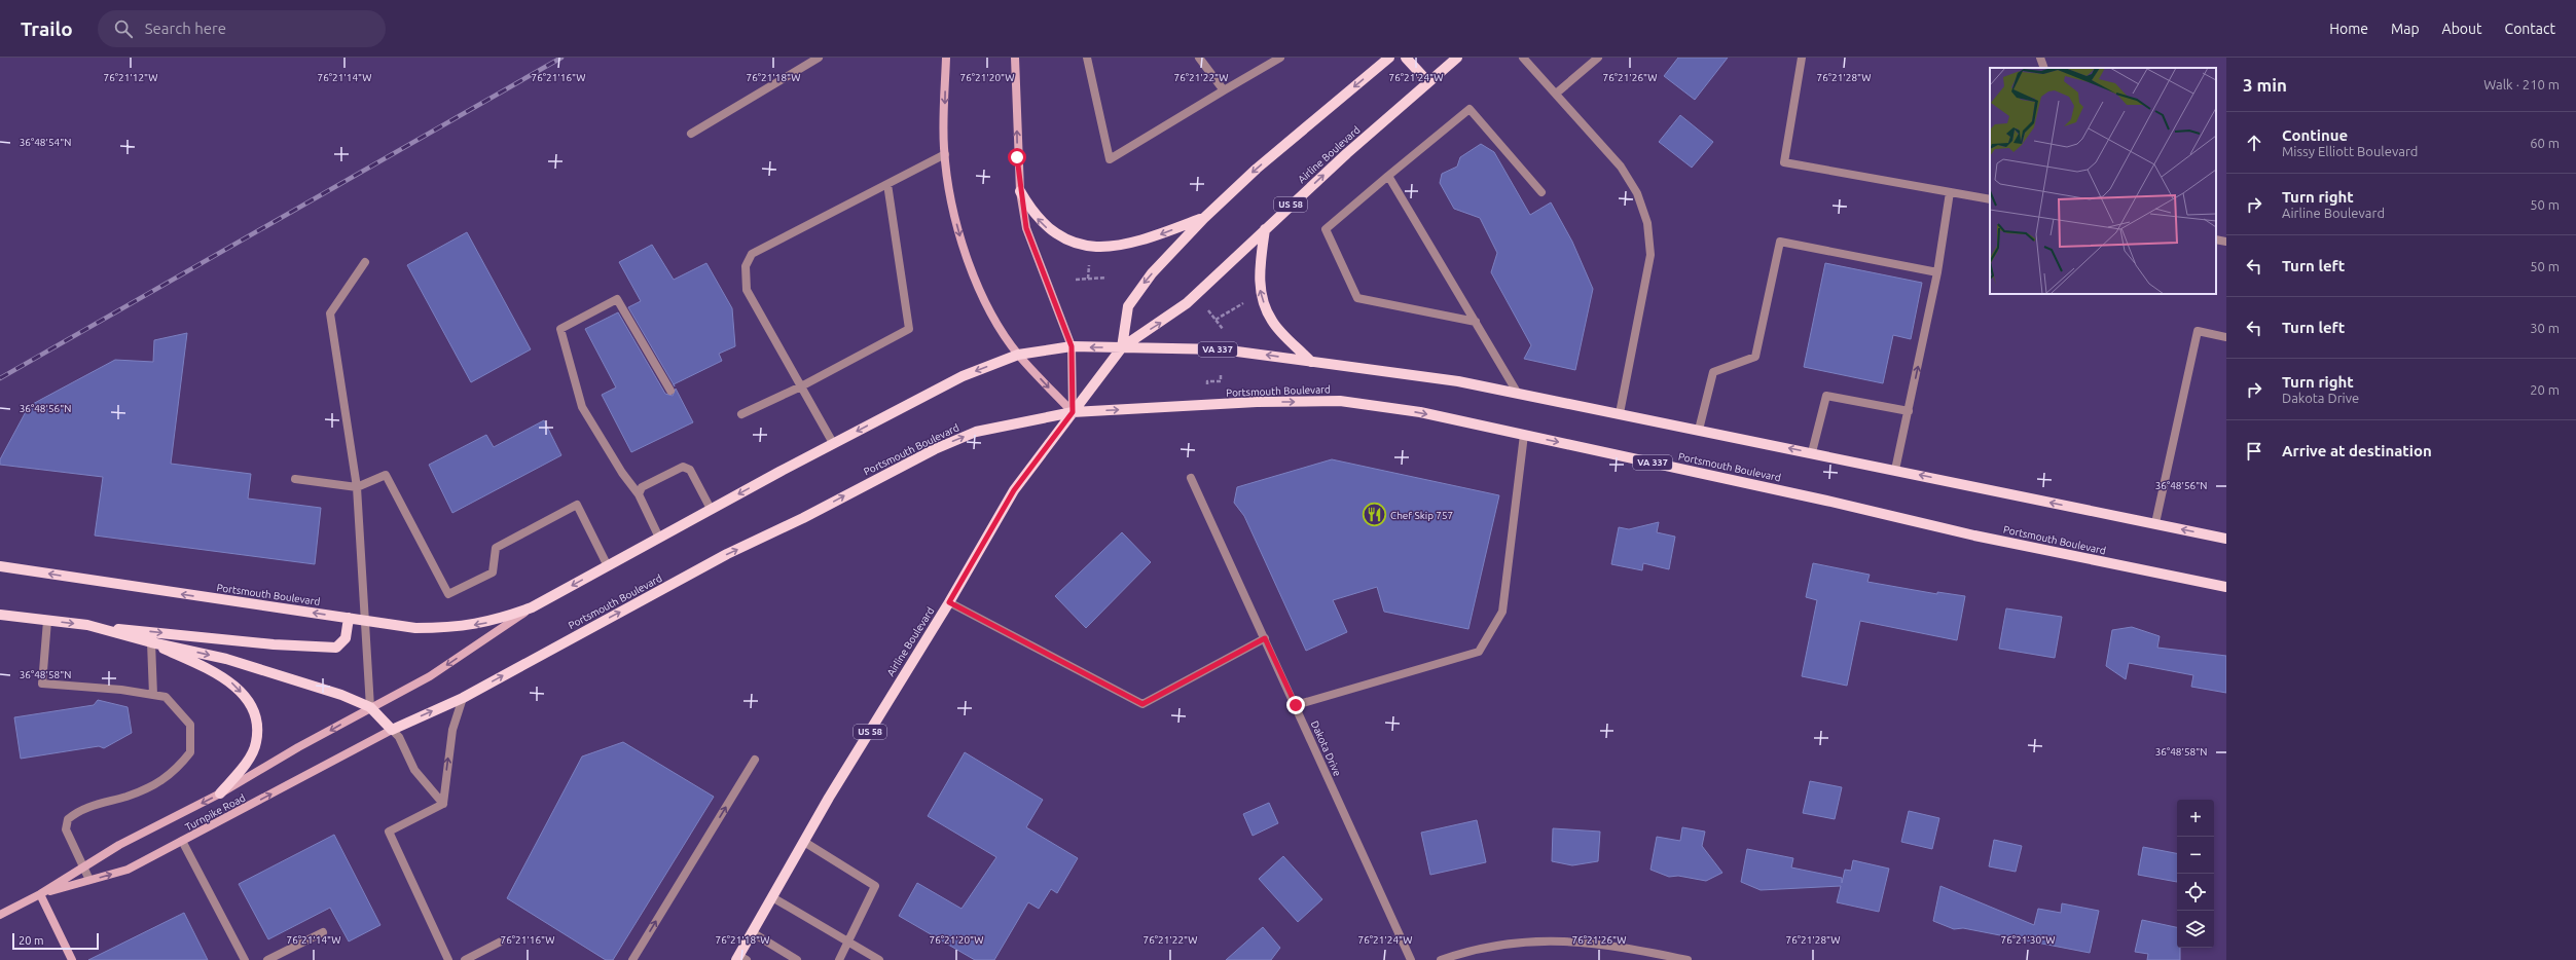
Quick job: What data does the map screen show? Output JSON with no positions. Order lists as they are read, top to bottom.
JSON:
{
  "streets": {
    "main road": [
      "Airline Boulevard",
      "US 58",
      "VA 337",
      "Portsmouth Boulevard",
      "Turnpike Road"
    ],
    "street": ["Dakota Drive"]
  },
  "crossings": [
    ["Airline Boulevard", "Portsmouth Boulevard"],
    ["Portsmouth Boulevard", "Turnpike Road"]
  ],
  "places": {
    "restaurant": ["Chef Skip 757"]
  },
  "scale_bar": "20 m",
  "page": {
    "header": "Trailo",
    "search": "Search here",
    "nav": [
      "Home",
      "Map",
      "About",
      "Contact"
    ],
    "heading": ["3 min", "Walk · 210 m"],
    "list": [
      ["Continue", "Missy Elliott Boulevard", "60 m"],
      ["Turn right", "Airline Boulevard", "50 m"],
      ["Turn left", "50 m"],
      ["Turn left", "30 m"],
      ["Turn right", "Dakota Drive", "20 m"],
      "Arrive at destination"
    ],
    "map_buttons": ["+", "−"],
    "scale": "20 m"
  },
  "coordinates": [
    "76°21'12\"W",
    "76°21'14\"W",
    "76°21'16\"W",
    "76°21'18\"W",
    "76°21'20\"W",
    "76°21'22\"W",
    "76°21'24\"W",
    "76°21'26\"W",
    "76°21'28\"W",
    "36°48'54\"N",
    "36°48'56\"N",
    "36°48'58\"N",
    "76°21'30\"W"
  ]
}
